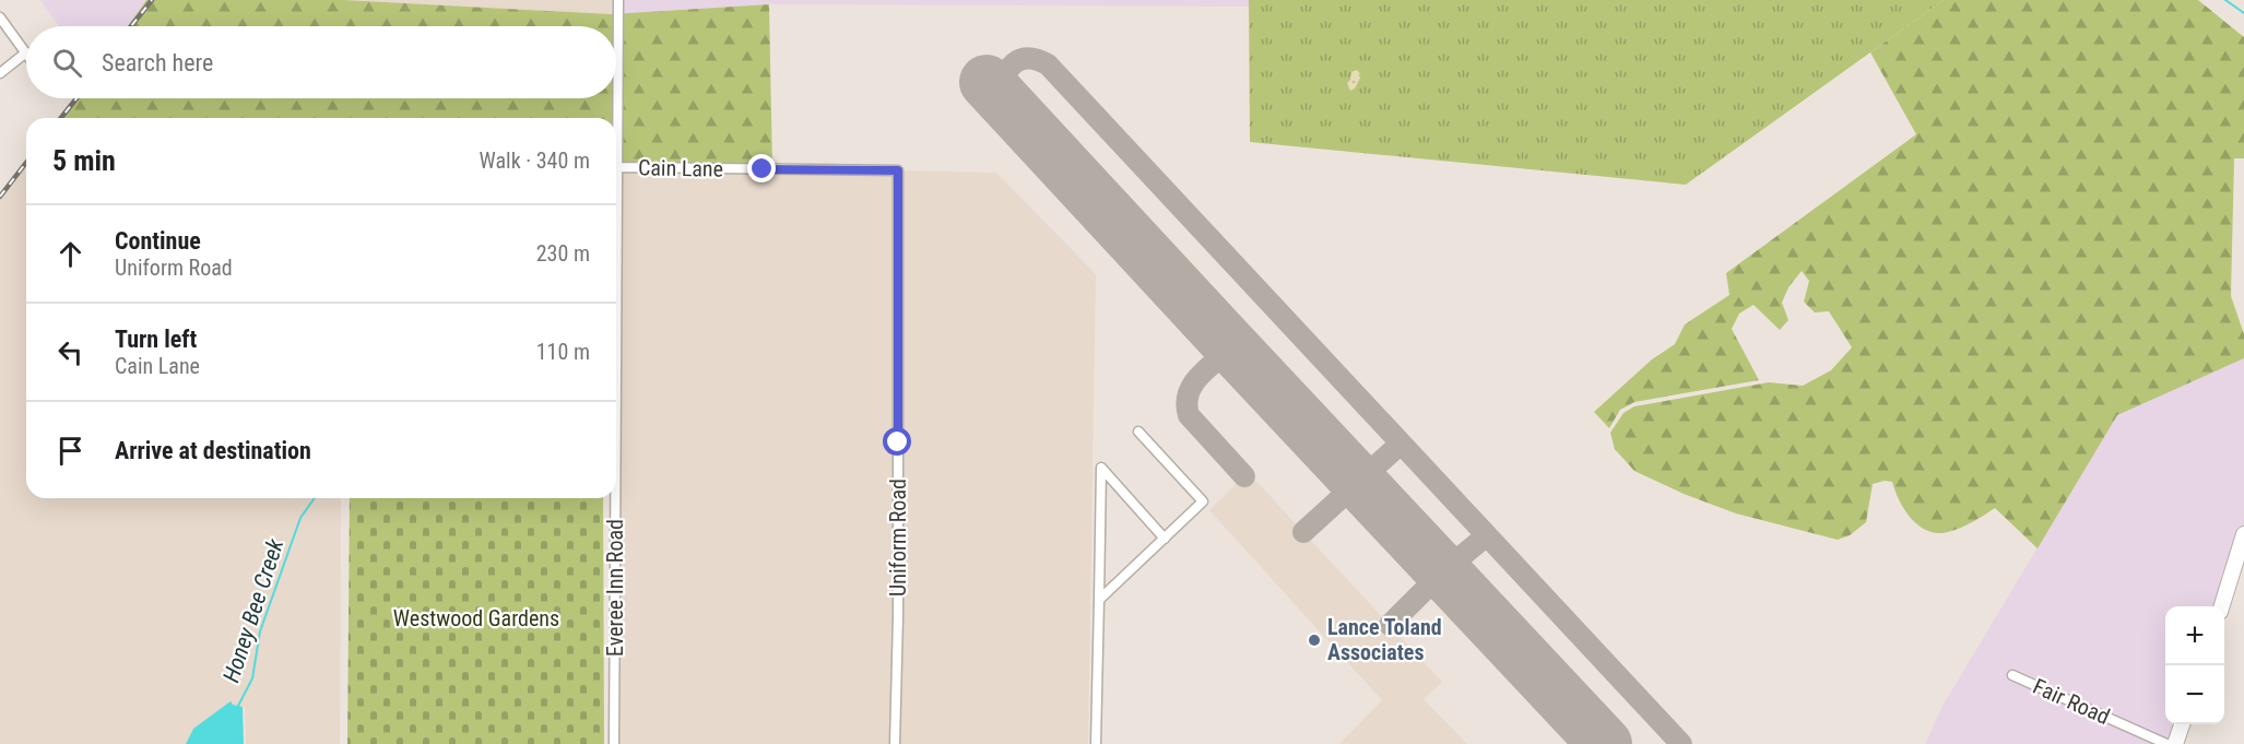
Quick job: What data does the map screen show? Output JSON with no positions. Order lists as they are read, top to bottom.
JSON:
{
  "streets": {
    "street": [
      "Cain Lane",
      "Uniform Road",
      "Everee Inn Road",
      "Fair Road"
    ]
  },
  "crossings": [
    ["Cain Lane", "Uniform Road"],
    ["Cain Lane", "Everee Inn Road"]
  ],
  "water": ["Honey Bee Creek"],
  "parks": ["Westwood Gardens"],
  "places": ["Lance Toland Associates"],
  "page": {
    "search": "Search here",
    "heading": ["5 min", "Walk · 340 m"],
    "list": [
      ["Continue", "Uniform Road", "230 m"],
      ["Turn left", "Cain Lane", "110 m"],
      "Arrive at destination"
    ],
    "map_buttons": ["+", "−"]
  }
}
